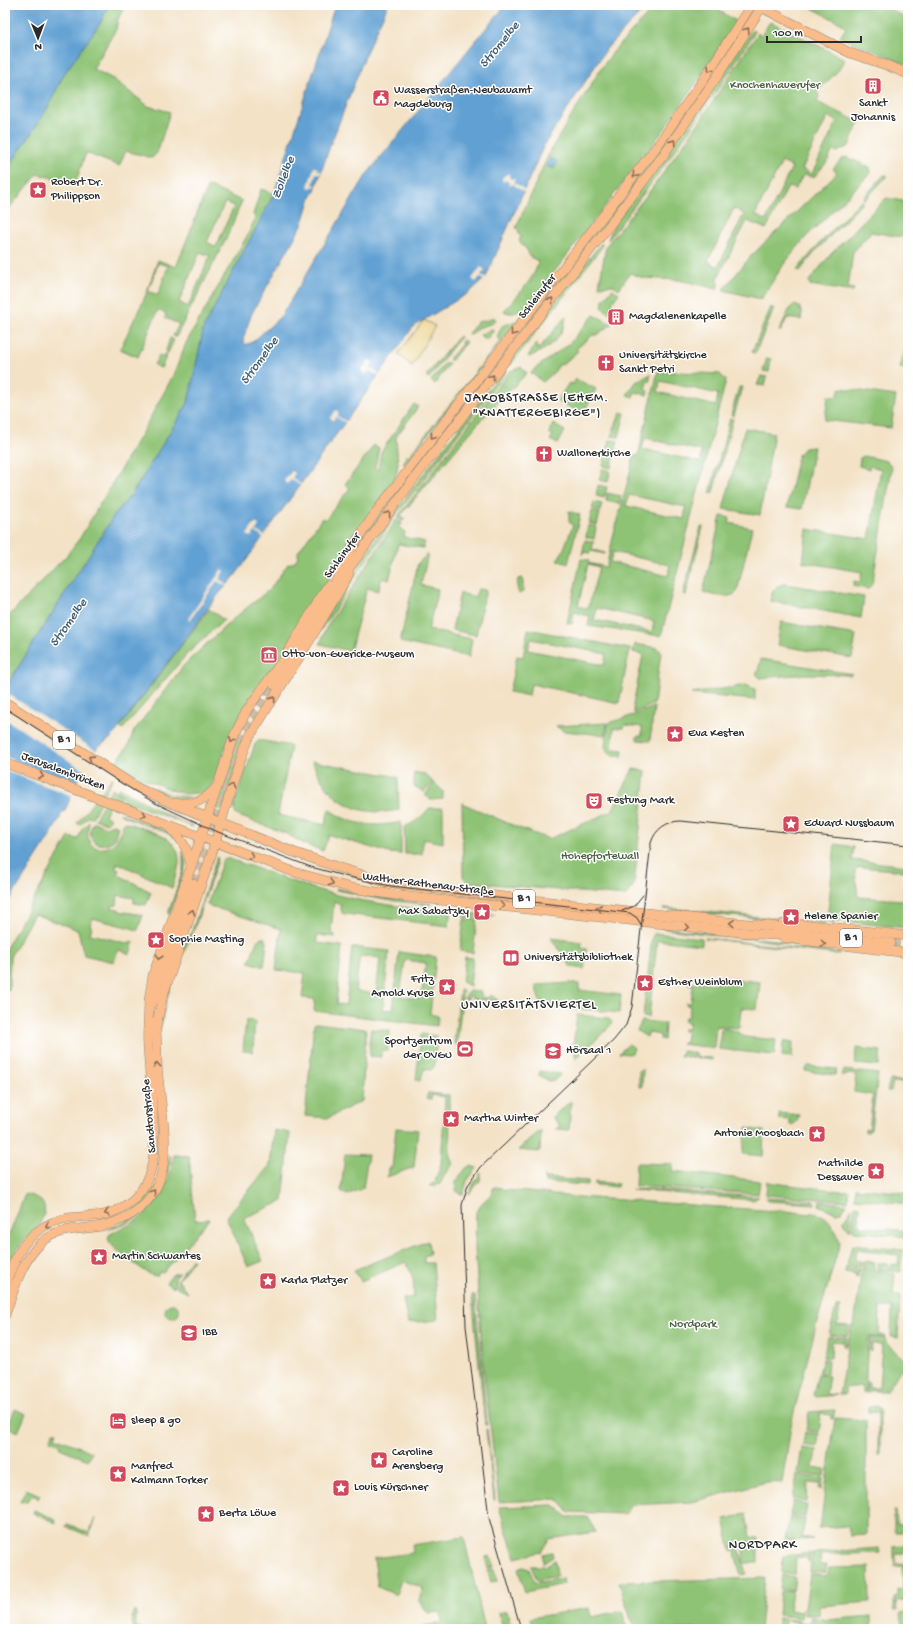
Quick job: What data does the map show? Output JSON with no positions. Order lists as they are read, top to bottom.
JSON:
{
  "streets": {
    "main road": [
      "Schleinufer",
      "B 1",
      "Jerusalembrücken",
      "Walther-Rathenau-Straße",
      "Sandtorstraße"
    ]
  },
  "crossings": [
    ["B 1", "Jerusalembrücken"],
    ["B 1", "Walther-Rathenau-Straße"]
  ],
  "districts": ["JAKOBSTRASSE (EHEM. \"KNATTERGEBIRGE\")", "UNIVERSITÄTSVIERTEL", "NORDPARK"],
  "water": ["Stromelbe", "Zollelbe"],
  "parks": ["Knochenhauerufer", "Hohepfortewall", "Nordpark"],
  "places": {
    "building": ["Sankt Johannis", "Magdalenenkapelle"],
    "public building": ["Wasserstraßen-Neubauamt Magdeburg"],
    "place": [
      "Robert Dr. Philippson",
      "Eva Kesten",
      "Eduard Nussbaum",
      "Max Sabatzky",
      "Helene Spanier",
      "Sophie Masting",
      "Esther Weinblum",
      "Fritz Arnold Kruse",
      "Martha Winter",
      "Antonie Moosbach",
      "Mathilde Dessauer",
      "Martin Schwantes",
      "Karla Platzer",
      "Caroline Arensberg",
      "Manfred Kalmann Torker",
      "Louis Kürschner",
      "Berta Löwe"
    ],
    "church": ["Universitätskirche Sankt Petri", "Wallonerkirche"],
    "museum": ["Otto-von-Guericke-Museum"],
    "theatre": ["Festung Mark"],
    "library": ["Universitätsbibliothek"],
    "sports": ["Sportzentrum der OVGU"],
    "school or university": ["Hörsaal 1", "IBB"],
    "hotel": ["sleep & go"]
  },
  "scale_bar": "100 m",
  "north": "bottom"
}
